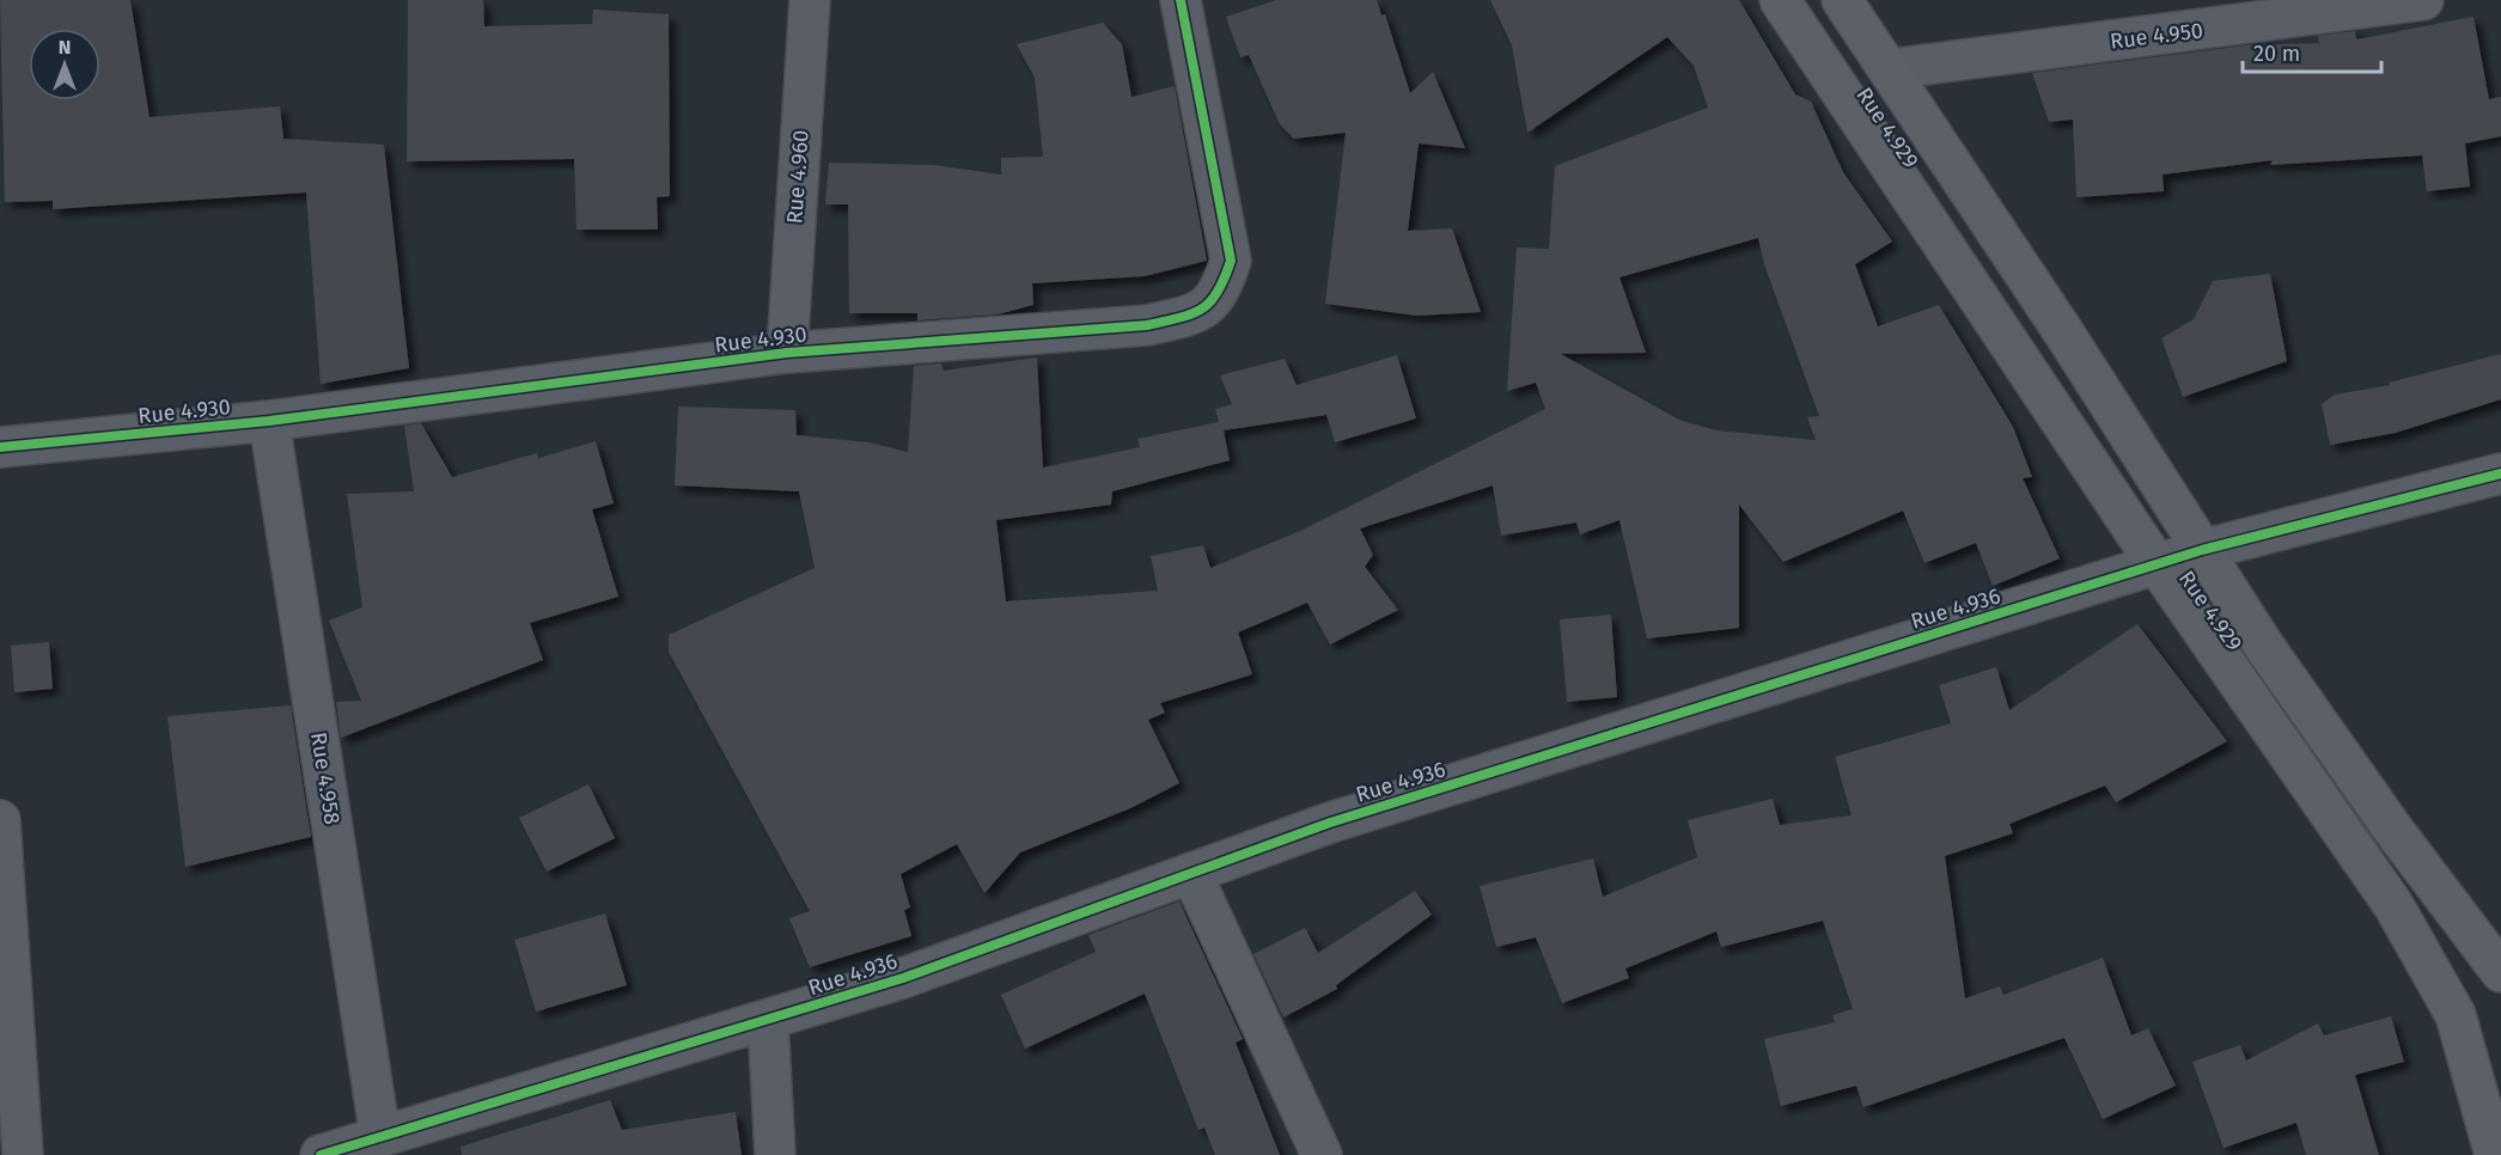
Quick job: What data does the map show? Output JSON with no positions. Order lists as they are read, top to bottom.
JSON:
{
  "streets": {
    "main road": ["Rue 4.929"],
    "street": [
      "Rue 4.950",
      "Rue 4.960",
      "Rue 4.930",
      "Rue 4.936",
      "Rue 4.958"
    ]
  },
  "crossings": [
    ["Rue 4.950", "Rue 4.929"],
    ["Rue 4.929", "Rue 4.936"],
    ["Rue 4.960", "Rue 4.930"],
    ["Rue 4.930", "Rue 4.958"],
    ["Rue 4.936", "Rue 4.958"]
  ],
  "scale_bar": "20 m",
  "north": "top"
}
